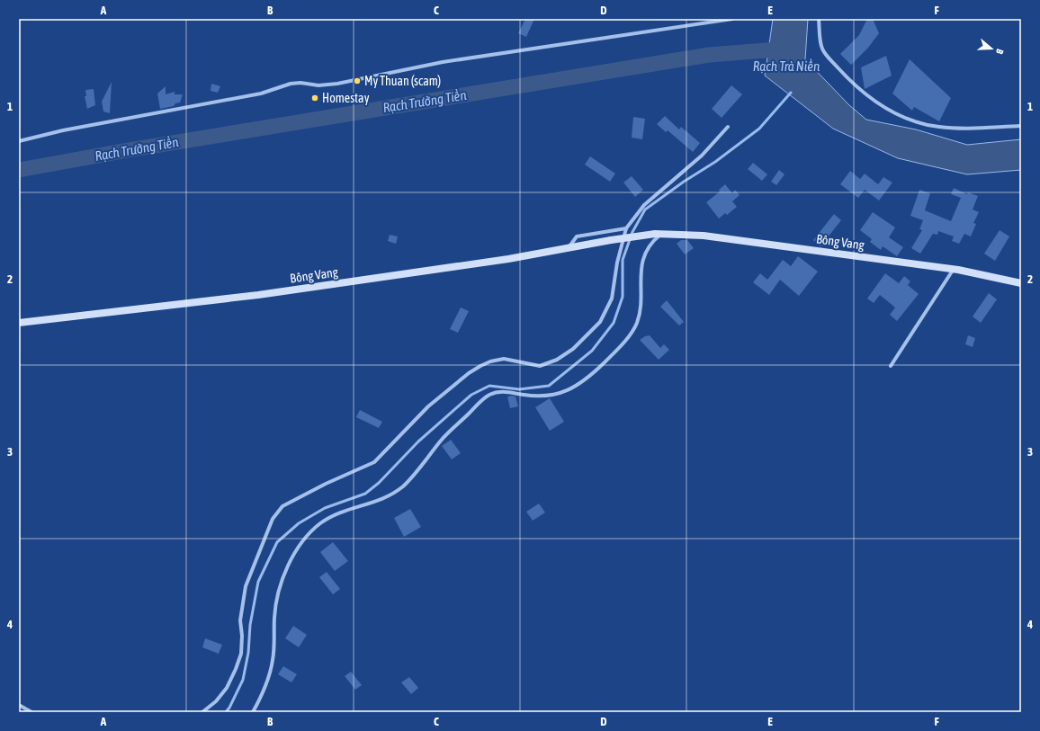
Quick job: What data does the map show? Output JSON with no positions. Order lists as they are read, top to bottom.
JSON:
{
  "streets": {
    "street": ["Bông Vang"]
  },
  "water": ["Rạch Trà Niền", "Rạch Trường Tiền"],
  "places": ["My Thuan (scam)", "Homestay"],
  "north": "right",
  "grid": {
    "columns": [
      "A",
      "B",
      "C",
      "D",
      "E",
      "F"
    ],
    "rows": [
      "1",
      "2",
      "3",
      "4"
    ]
  }
}
